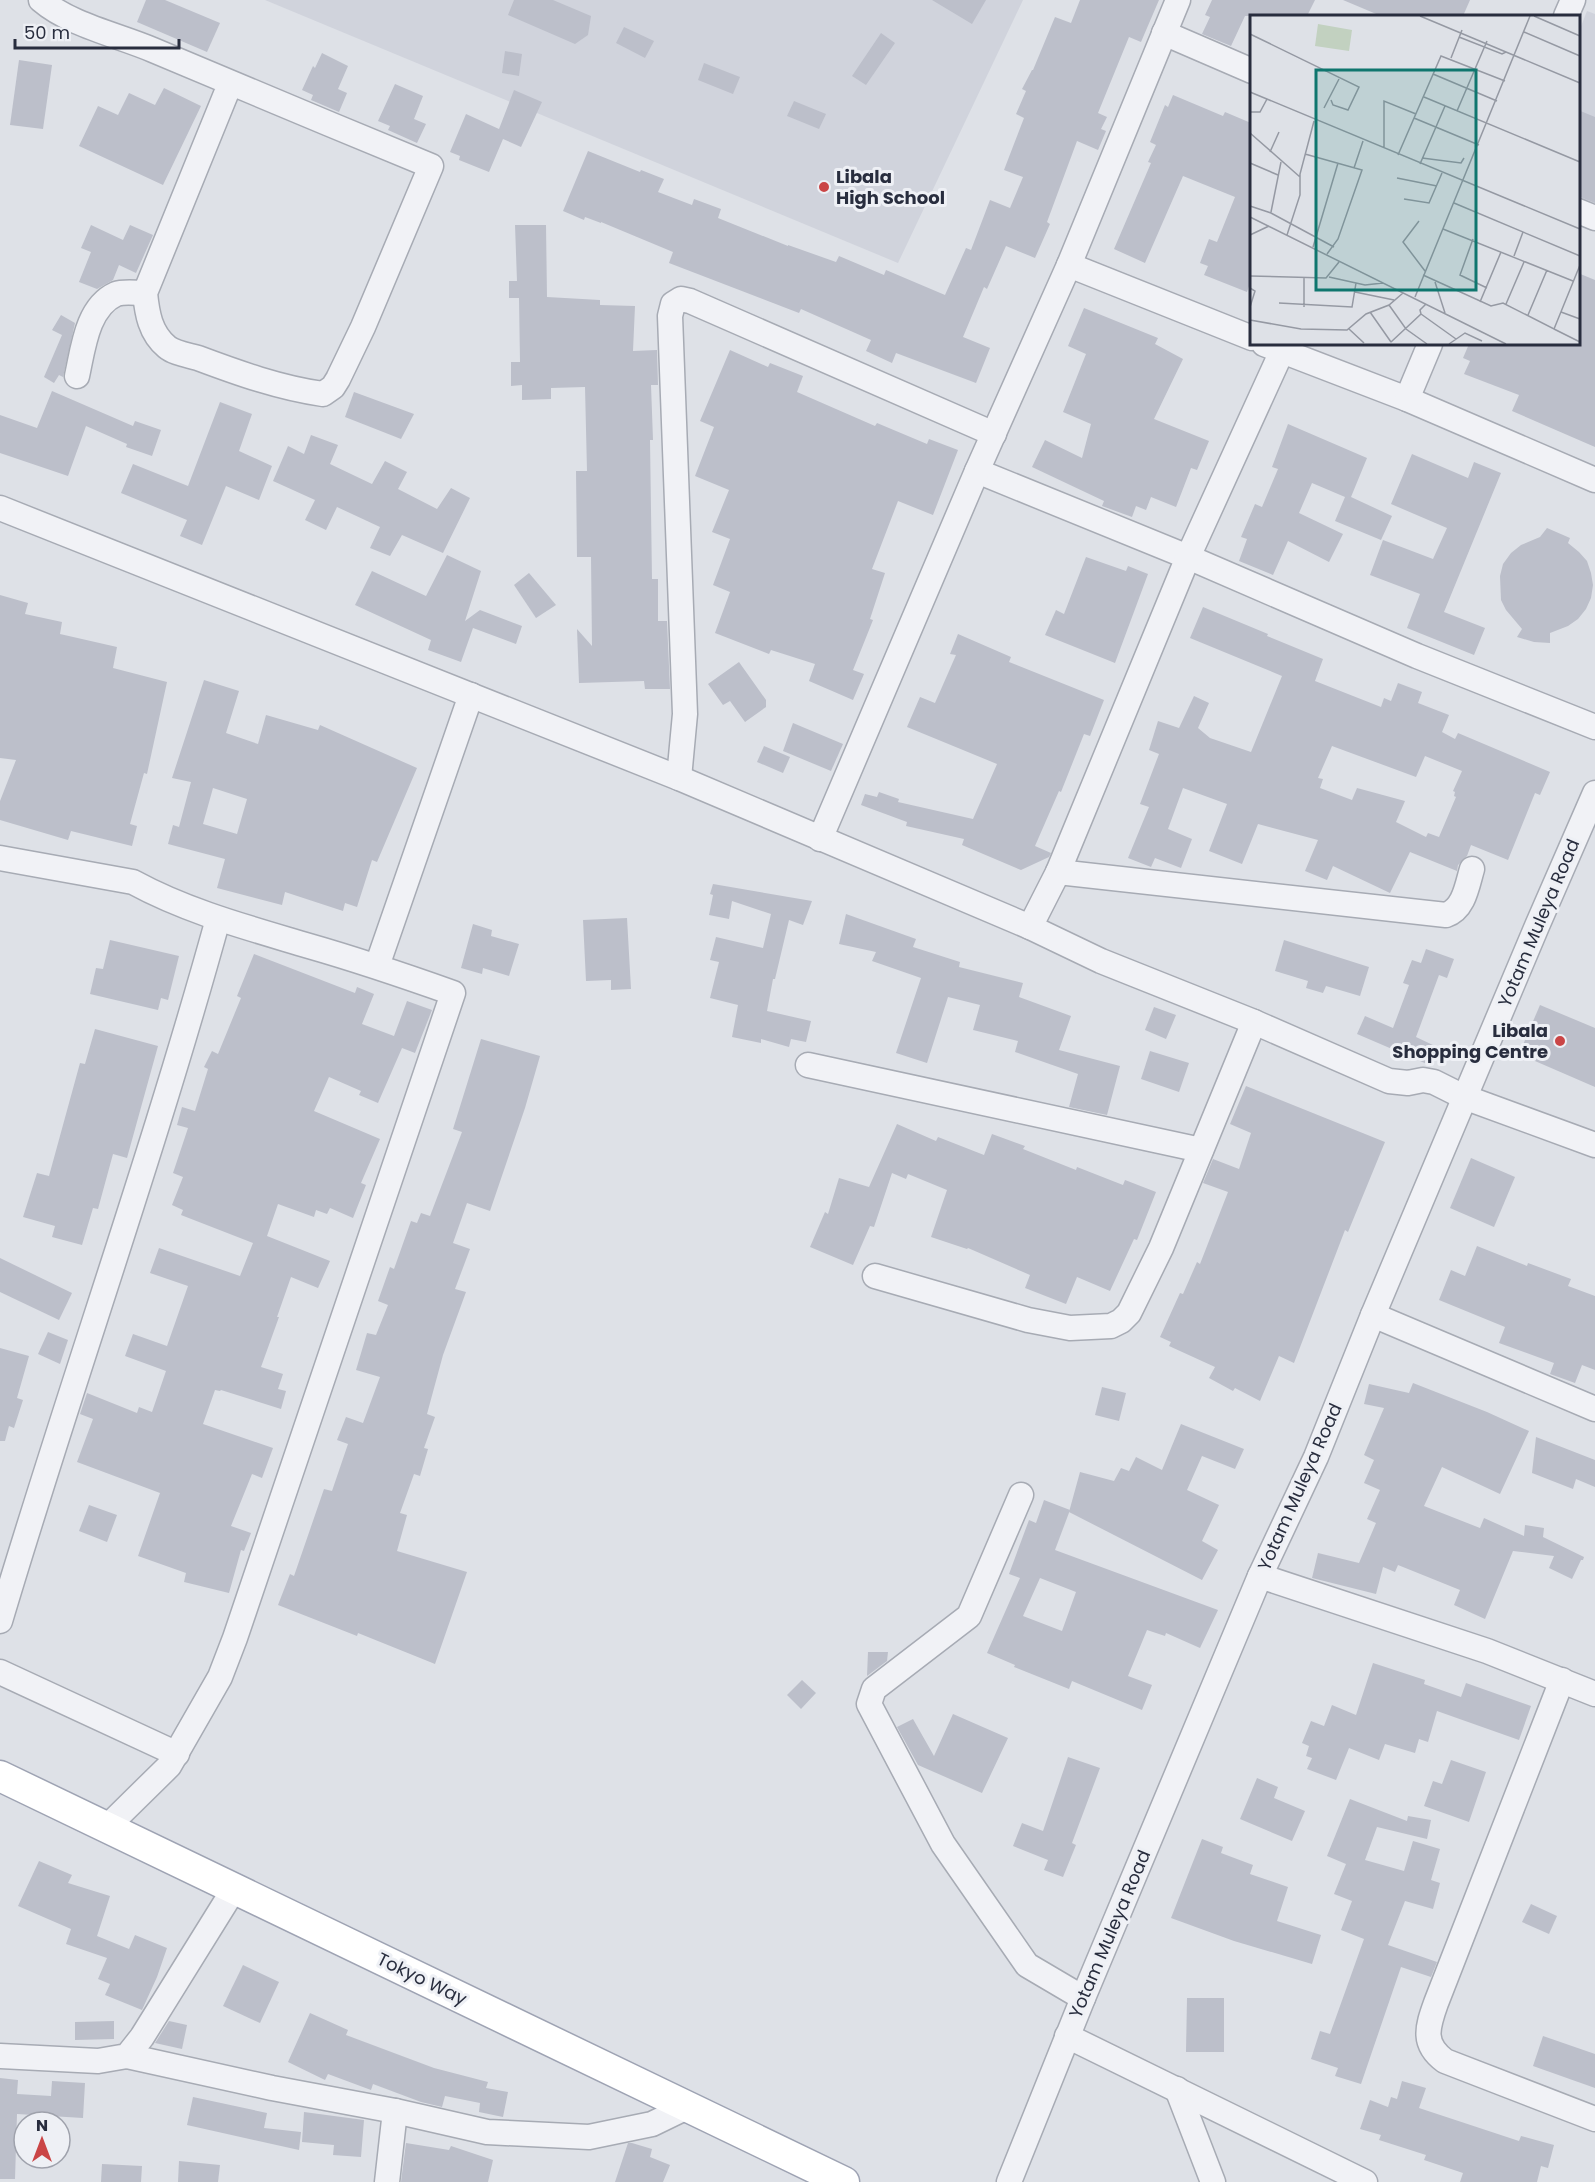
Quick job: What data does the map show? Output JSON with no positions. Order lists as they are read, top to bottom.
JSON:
{
  "streets": {
    "main road": ["Tokyo Way"],
    "street": ["Yotam Muleya Road"]
  },
  "places": ["Libala High School", "Libala Shopping Centre"],
  "scale_bar": "50 m",
  "north": "top"
}
